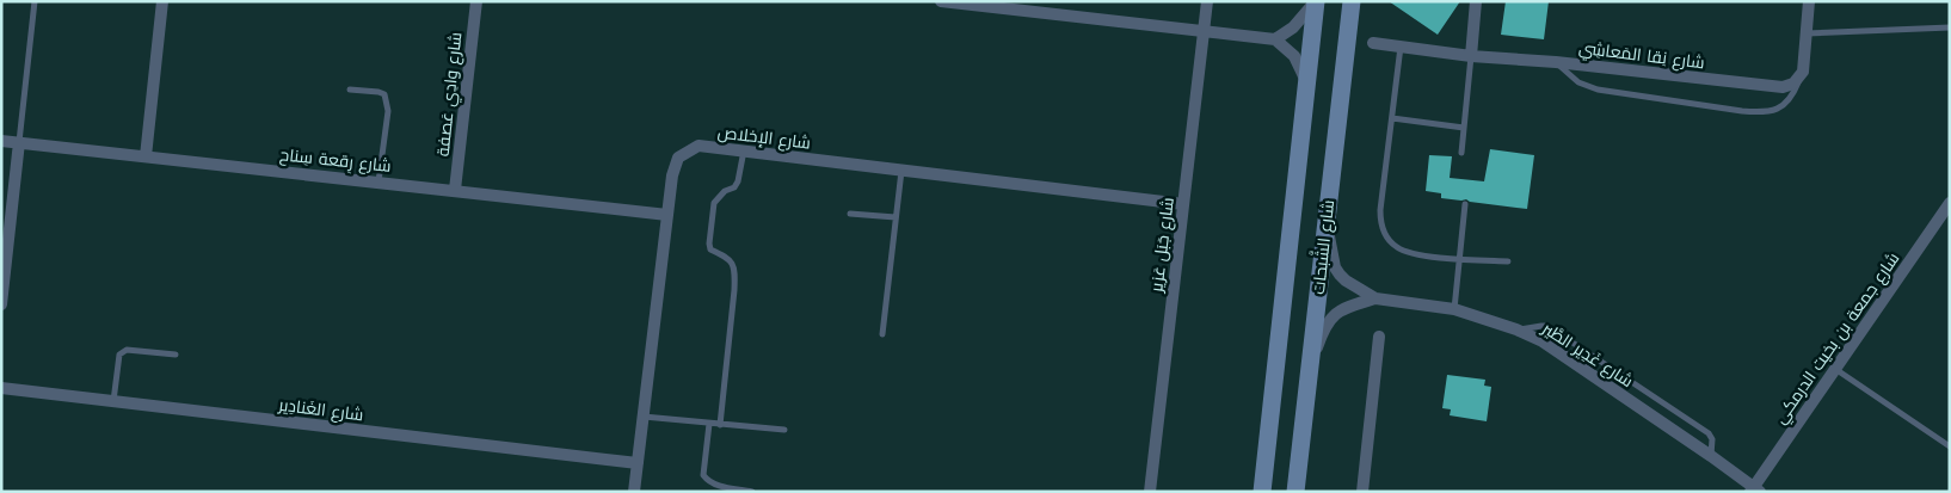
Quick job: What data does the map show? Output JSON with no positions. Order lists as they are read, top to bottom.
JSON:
{
  "streets": {
    "street": [
      "شارع نِقا المَعاشِي",
      "شارع وادِي عَصفة",
      "شارع الإخلاص",
      "شارع رِقعة سِناح",
      "شارع جَبَل عَزير",
      "شارع الشَّبحات",
      "شارع جمعة بن بخيت الدرمكي",
      "شارع غَدِير الطَّير",
      "شارع الغَنادِير"
    ]
  },
  "crossings": [
    ["شارع وادِي عَصفة", "شارع رِقعة سِناح"],
    ["شارع الإخلاص", "شارع رِقعة سِناح"],
    ["شارع الإخلاص", "شارع جَبَل عَزير"],
    ["شارع الإخلاص", "شارع الغَنادِير"],
    ["شارع الشَّبحات", "شارع غَدِير الطَّير"],
    ["شارع جمعة بن بخيت الدرمكي", "شارع غَدِير الطَّير"]
  ]
}
